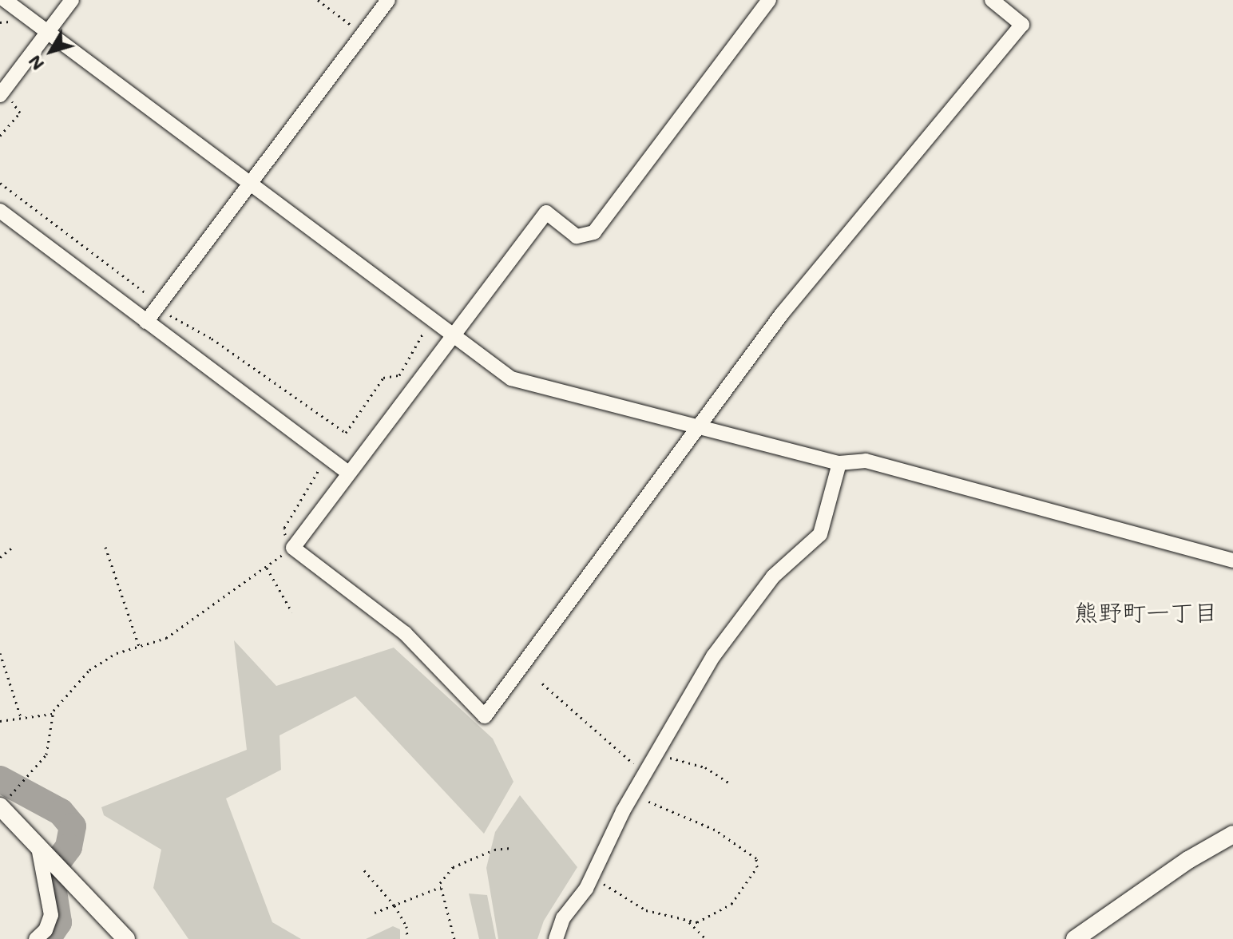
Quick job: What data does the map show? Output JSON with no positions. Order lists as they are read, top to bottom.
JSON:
{
  "districts": ["熊野町一丁目"],
  "north": "bottom left"
}
